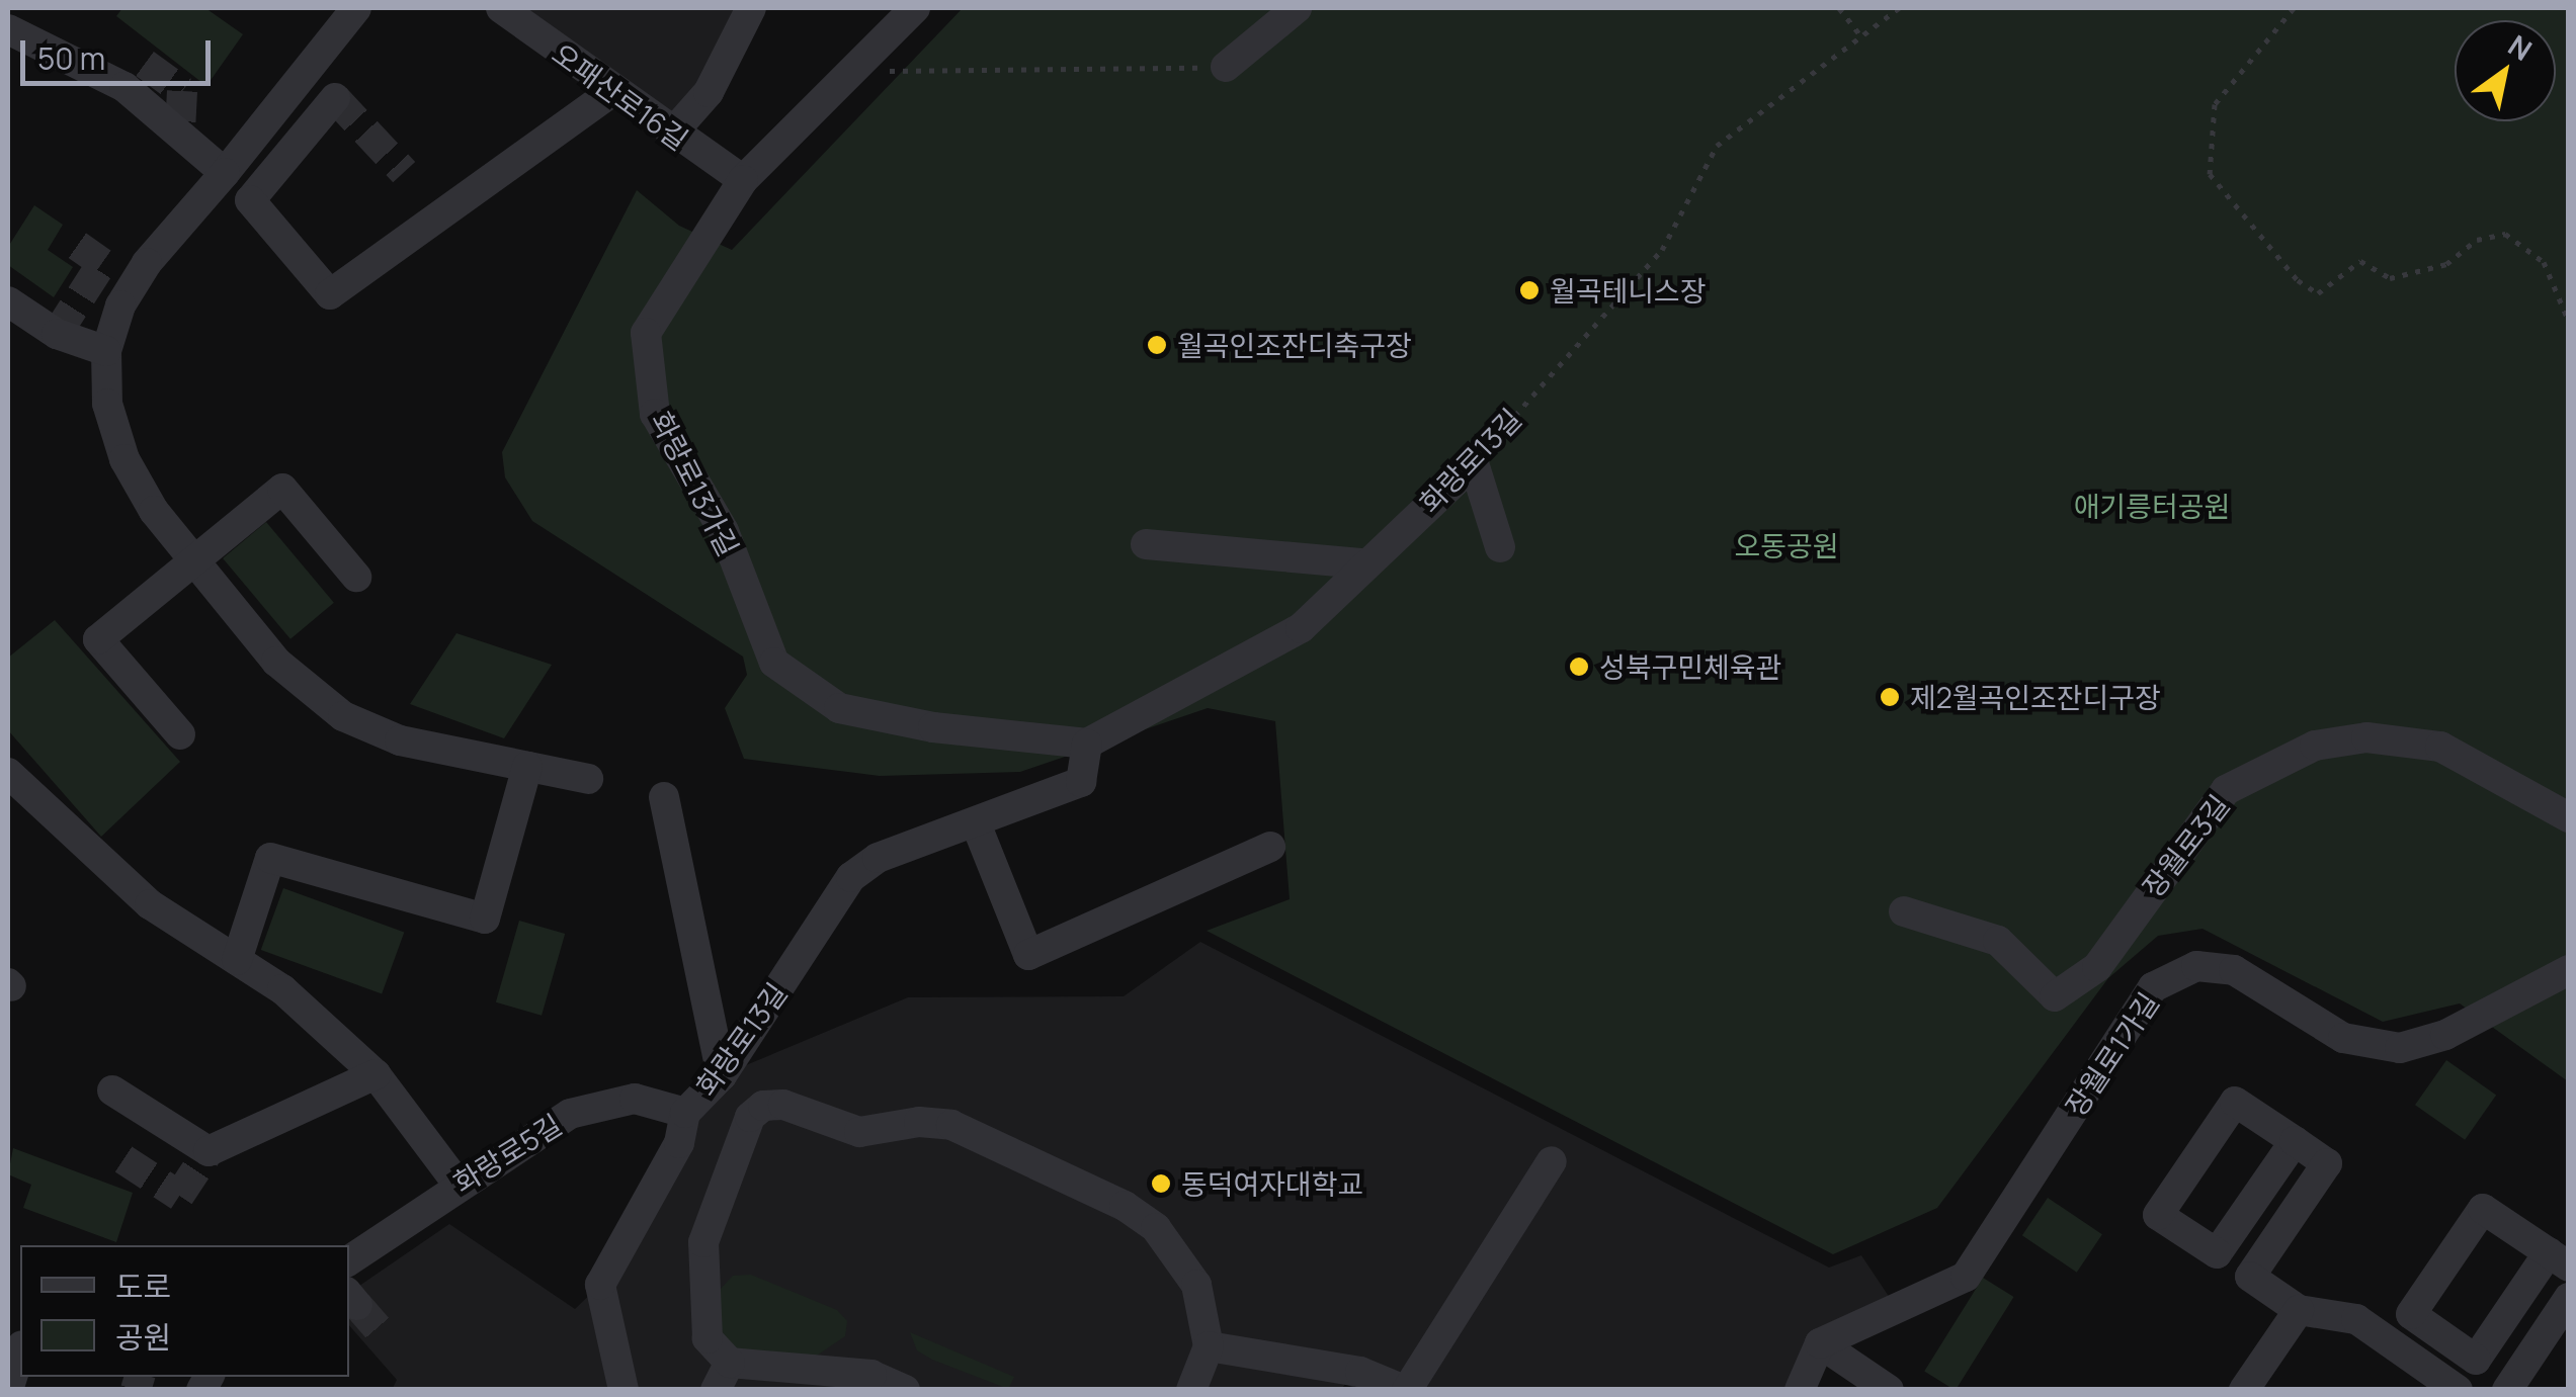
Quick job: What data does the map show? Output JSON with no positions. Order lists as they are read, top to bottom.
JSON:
{
  "streets": {
    "street": [
      "오패산로16길",
      "화랑로13길",
      "화랑로13가길",
      "장월로3길",
      "장월로1가길",
      "화랑로5길"
    ]
  },
  "crossings": [
    ["오패산로16길", "화랑로13가길"],
    ["화랑로13길", "화랑로13가길"],
    ["화랑로13길", "화랑로5길"]
  ],
  "parks": ["애기릉터공원", "오동공원"],
  "places": [
    "월곡테니스장",
    "월곡인조잔디축구장",
    "성북구민체육관",
    "제2월곡인조잔디구장",
    "동덕여자대학교"
  ],
  "legend": ["도로", "공원"],
  "scale_bar": "50 m",
  "north": "top right"
}
